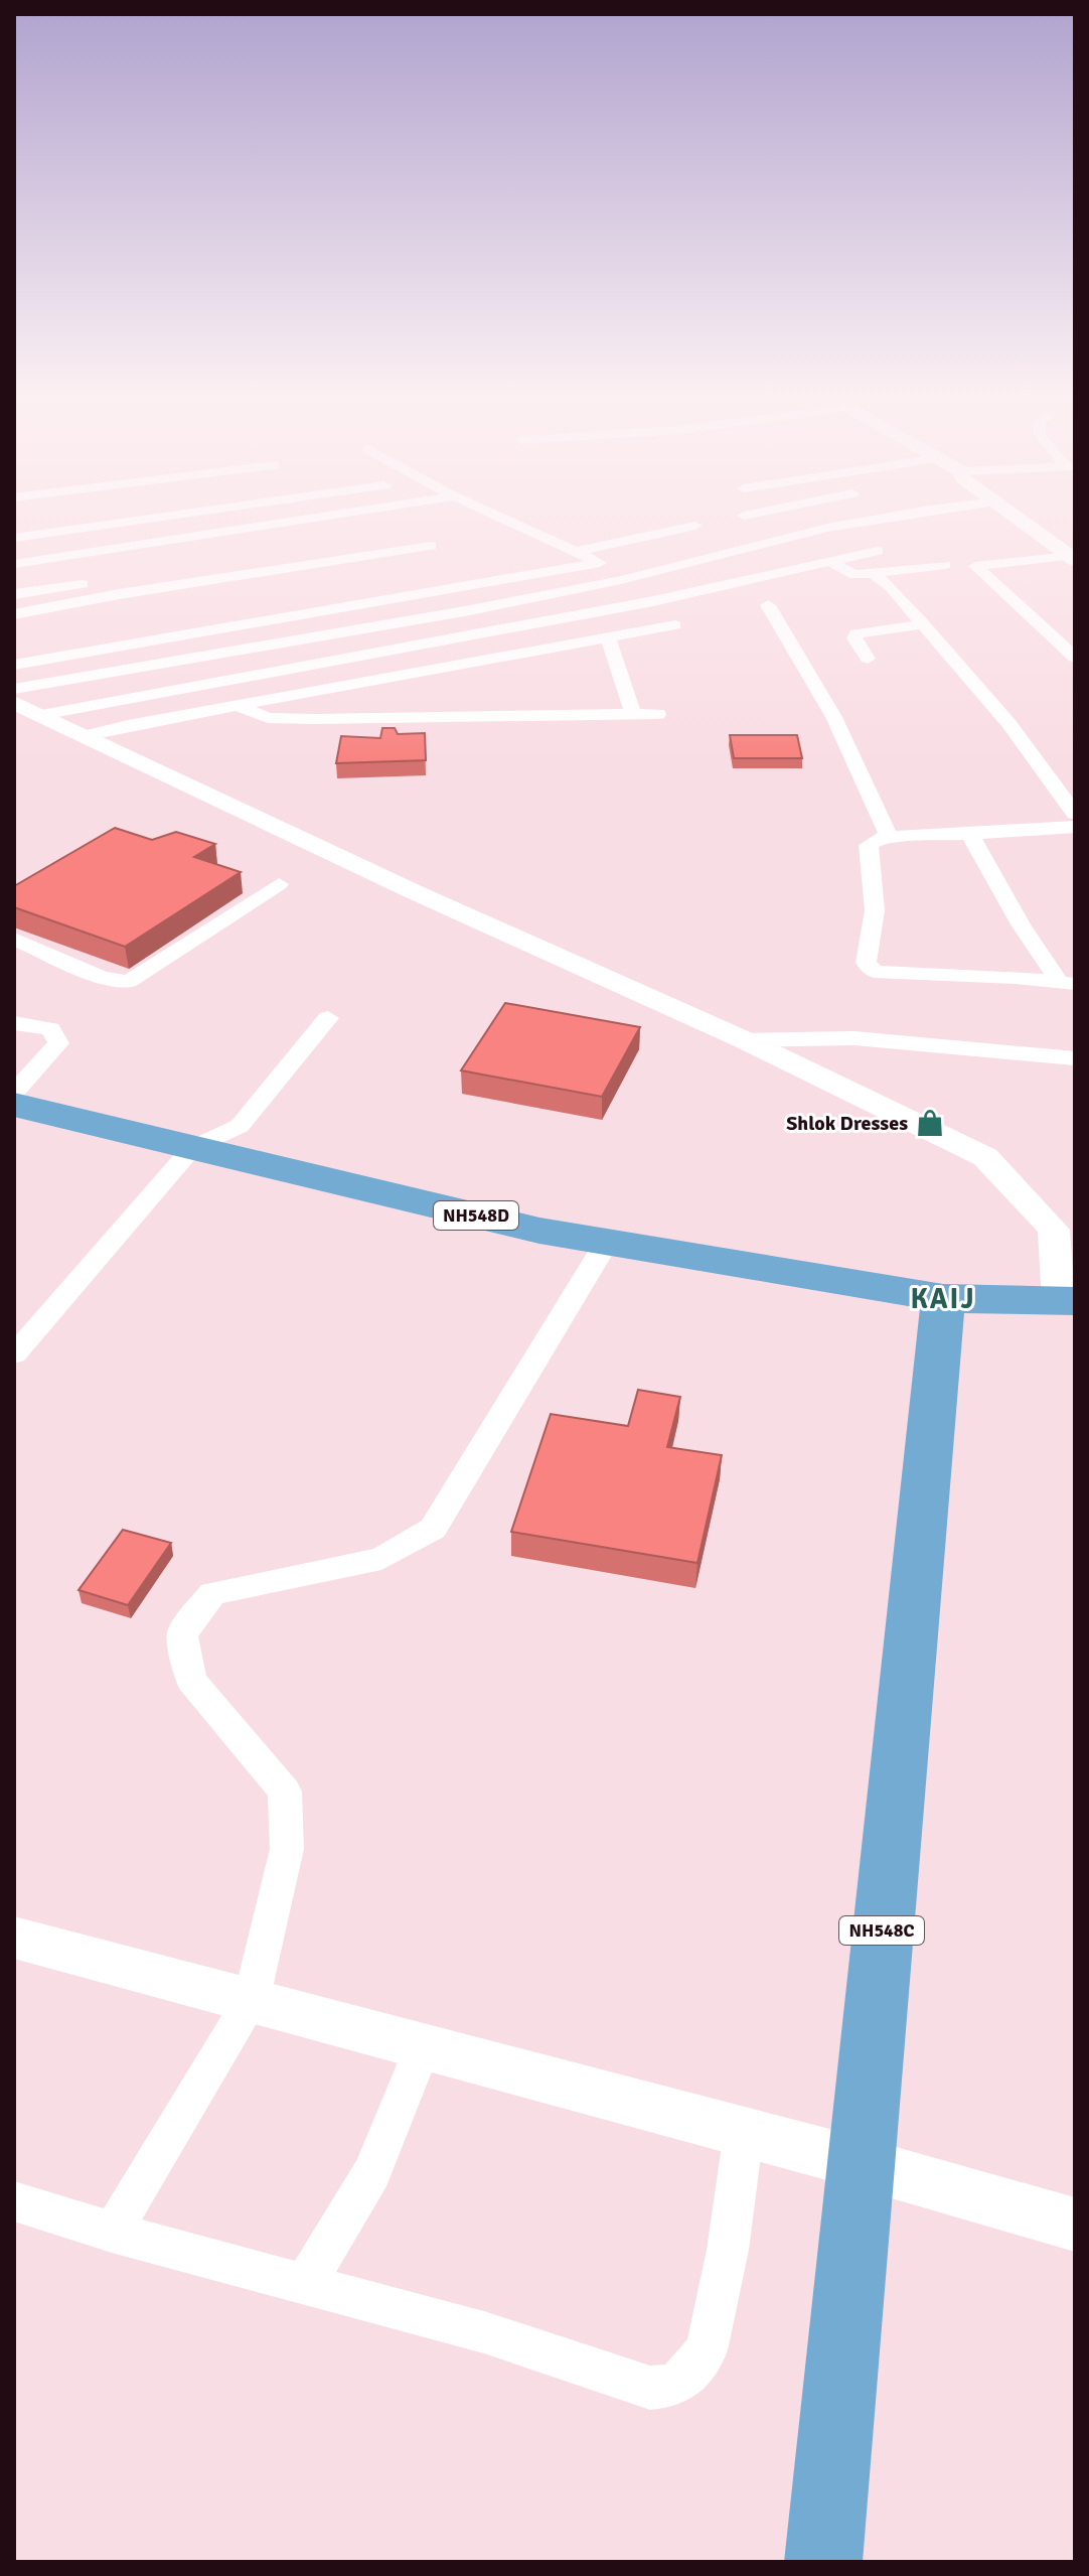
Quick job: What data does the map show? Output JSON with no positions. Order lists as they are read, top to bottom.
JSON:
{
  "streets": {
    "highway": ["NH548D", "NH548C"]
  },
  "crossings": [
    ["NH548D", "NH548C"]
  ],
  "districts": ["KAIJ"],
  "places": {
    "shop": ["Shlok Dresses"]
  }
}
